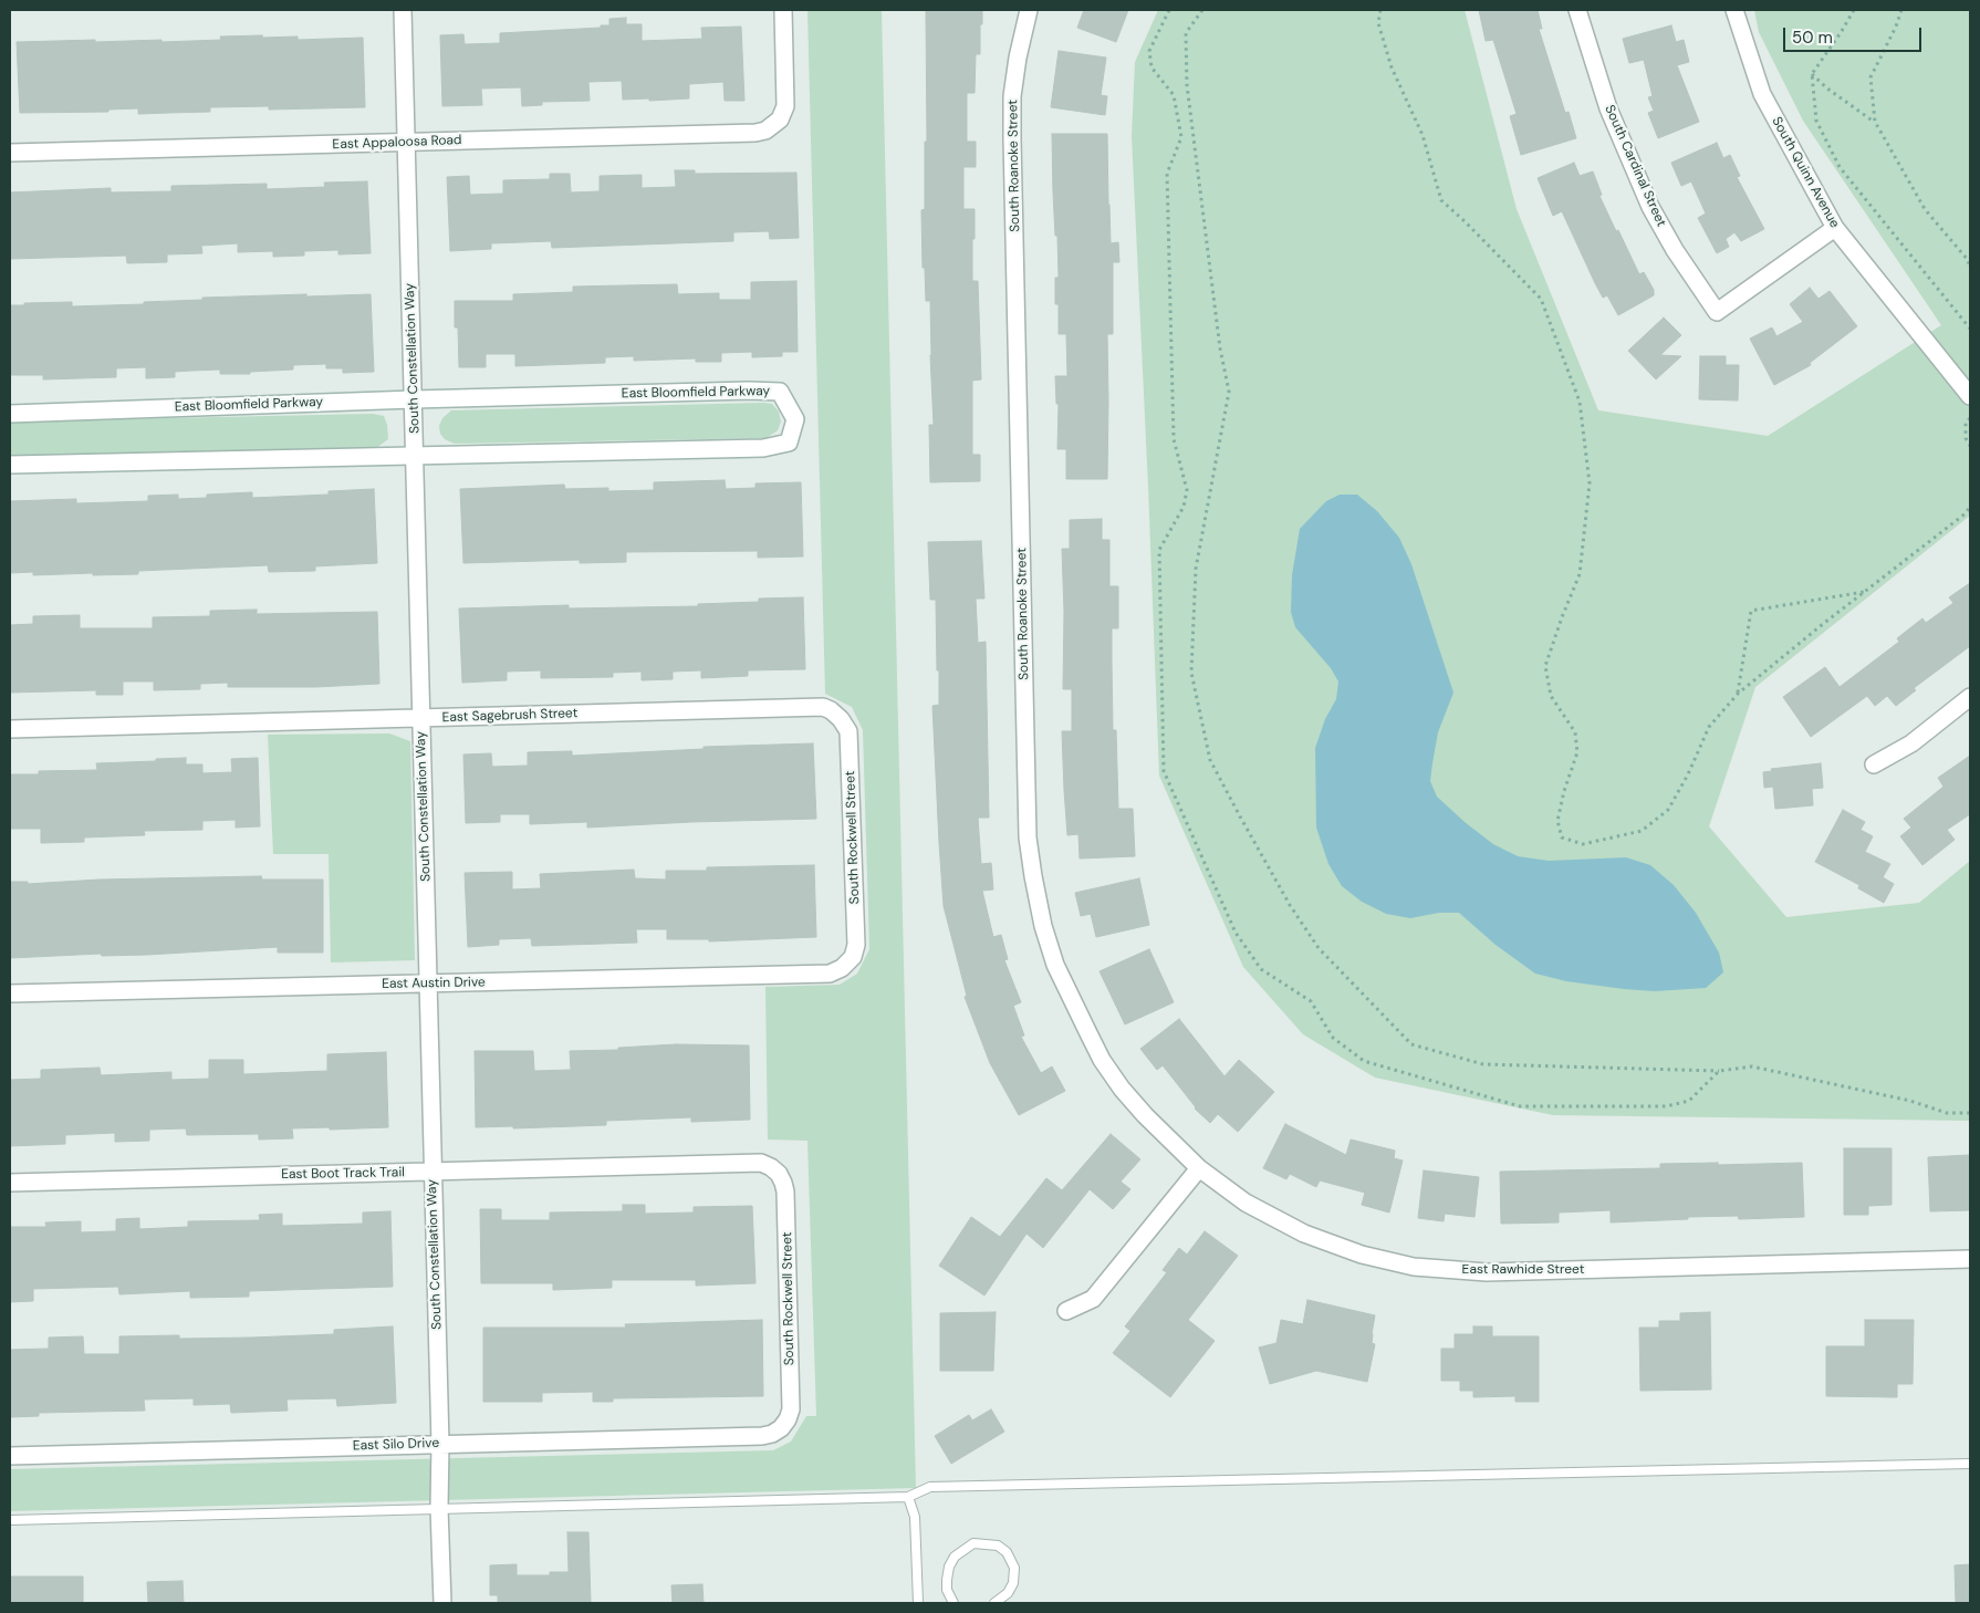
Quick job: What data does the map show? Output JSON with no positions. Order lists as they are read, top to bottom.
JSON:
{
  "streets": {
    "street": [
      "East Appaloosa Road",
      "South Roanoke Street",
      "South Cardinal Street",
      "South Quinn Avenue",
      "South Constellation Way",
      "East Bloomfield Parkway",
      "East Sagebrush Street",
      "South Rockwell Street",
      "East Austin Drive",
      "East Boot Track Trail",
      "East Rawhide Street",
      "East Silo Drive"
    ]
  },
  "crossings": [
    ["East Appaloosa Road", "South Constellation Way"],
    ["South Roanoke Street", "East Rawhide Street"],
    ["South Cardinal Street", "South Quinn Avenue"],
    ["South Constellation Way", "East Bloomfield Parkway"],
    ["South Constellation Way", "East Sagebrush Street"],
    ["South Constellation Way", "East Austin Drive"],
    ["South Constellation Way", "East Boot Track Trail"],
    ["South Constellation Way", "East Silo Drive"],
    ["East Sagebrush Street", "South Rockwell Street"],
    ["South Rockwell Street", "East Austin Drive"],
    ["South Rockwell Street", "East Boot Track Trail"],
    ["South Rockwell Street", "East Silo Drive"]
  ],
  "scale_bar": "50 m"
}
